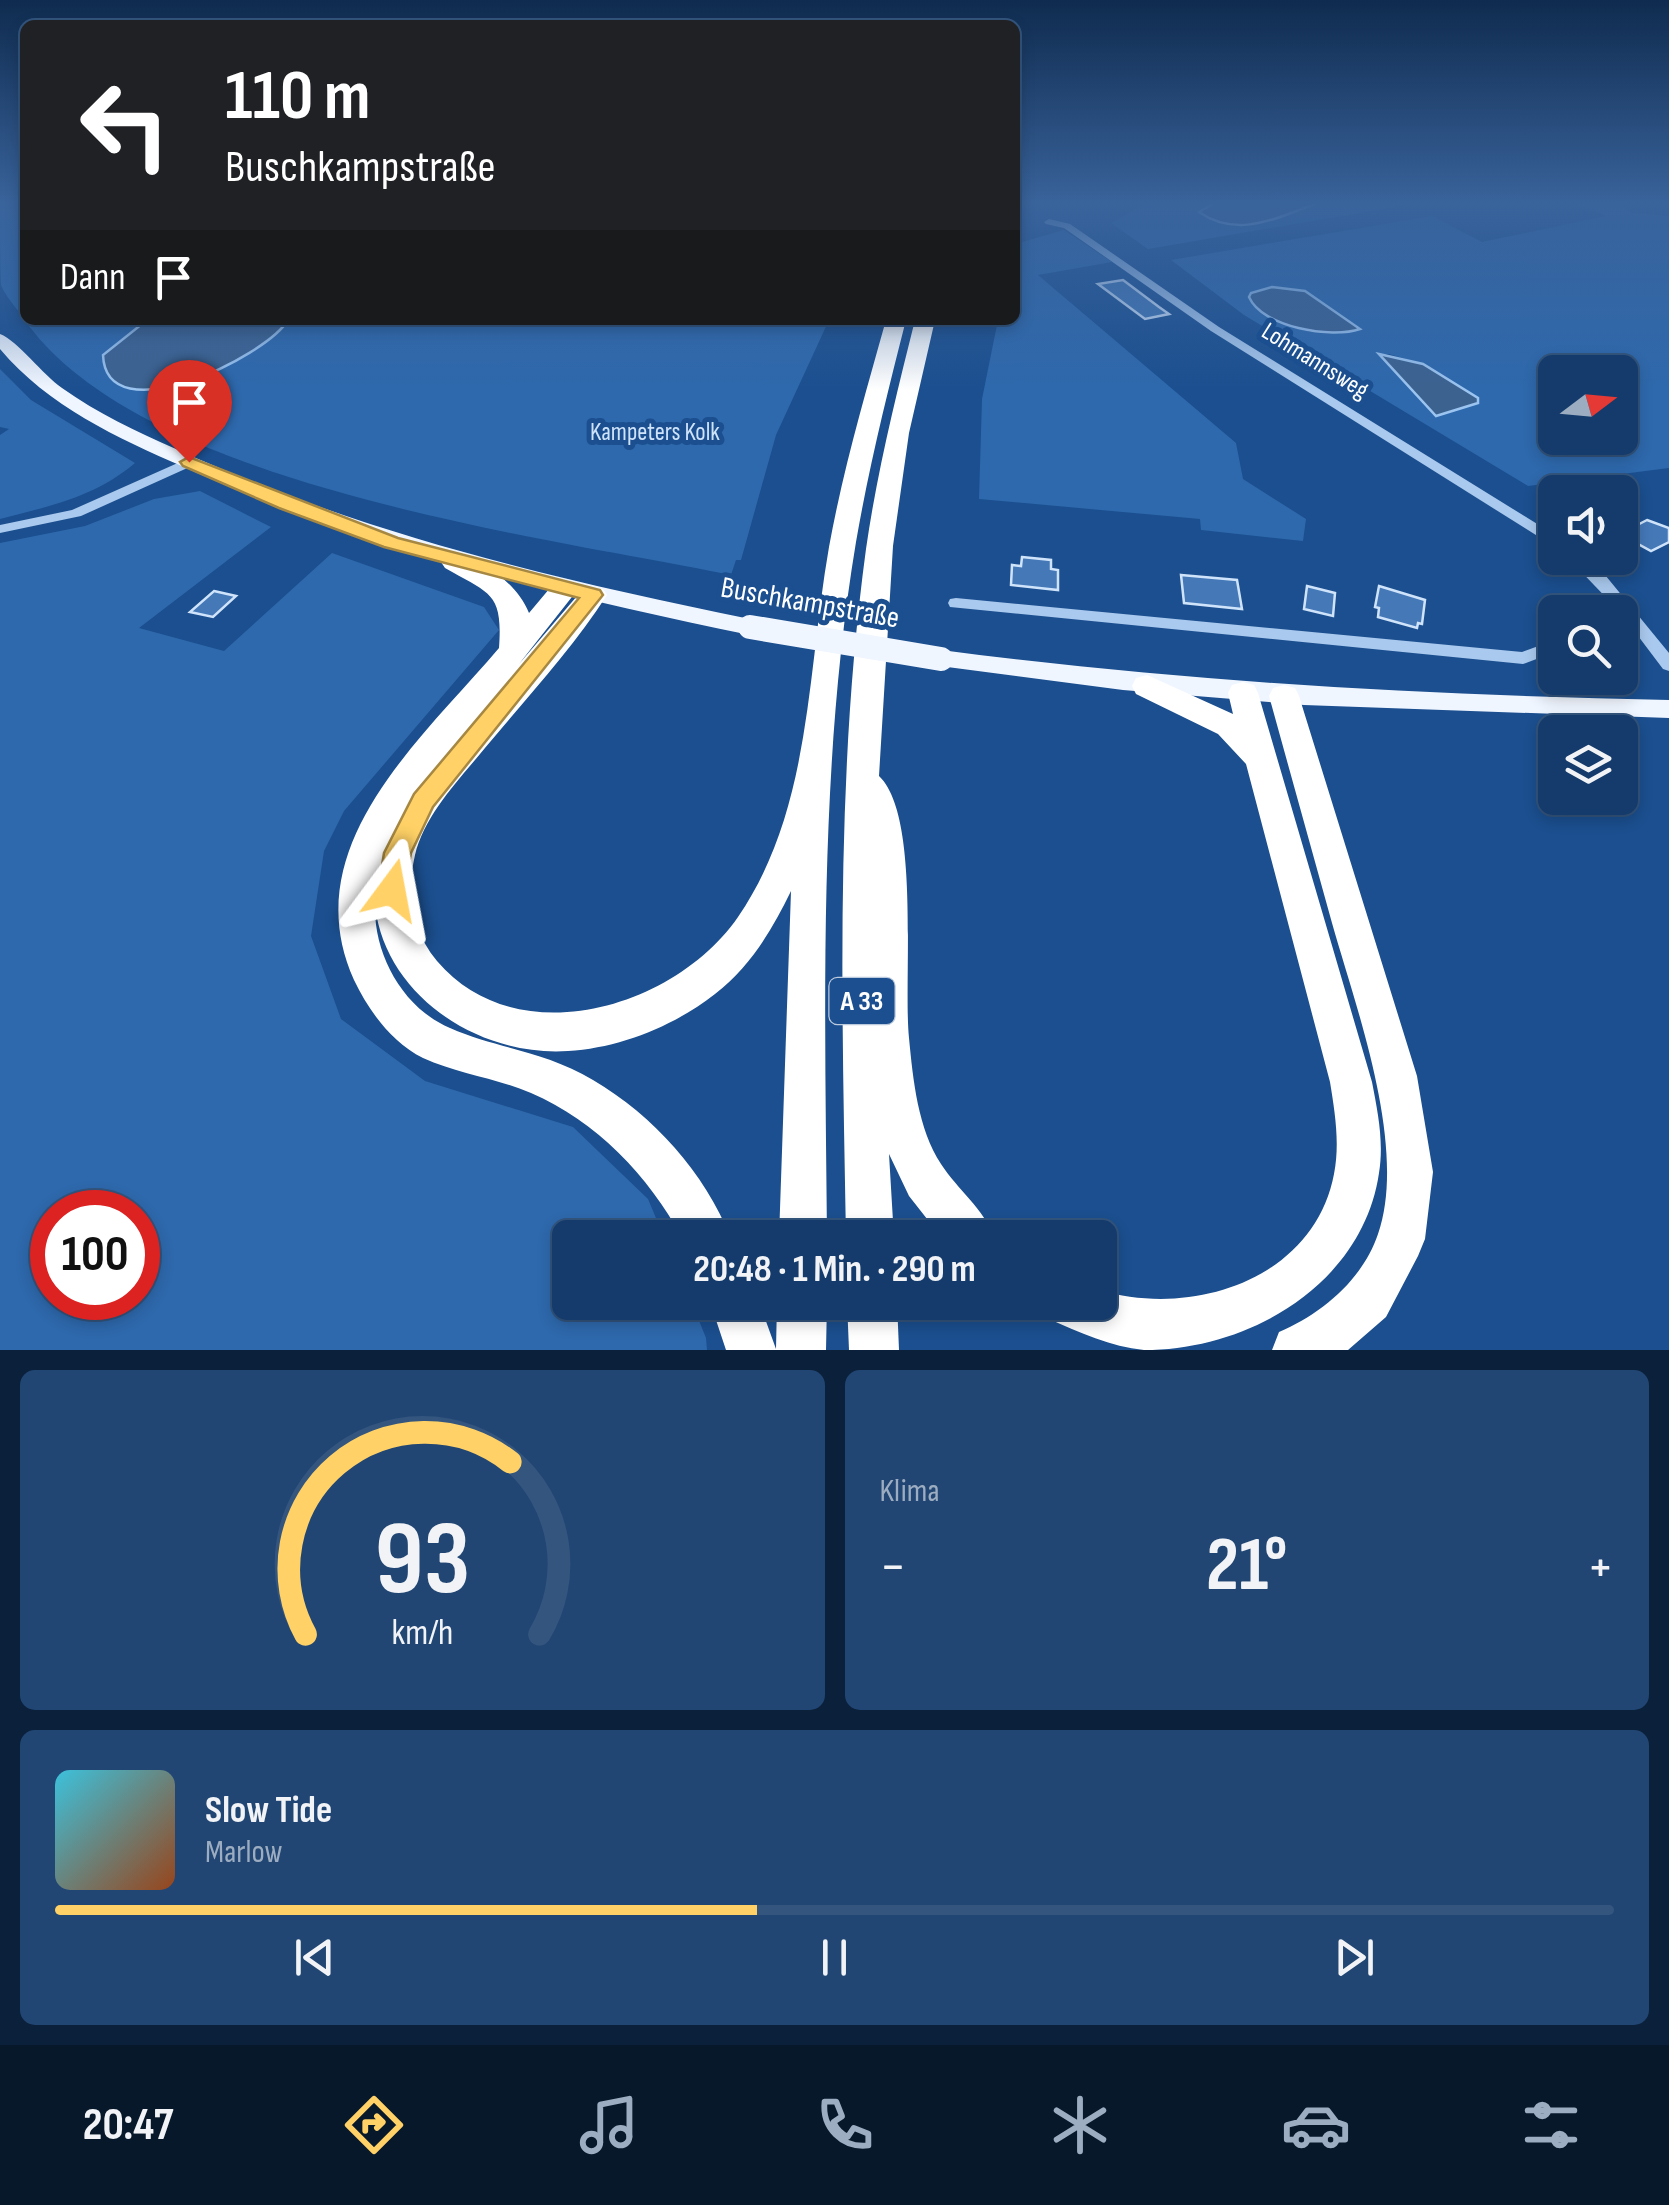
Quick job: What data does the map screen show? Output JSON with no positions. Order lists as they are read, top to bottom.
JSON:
{
  "streets": {
    "highway": ["A 33"],
    "main road": ["Buschkampstraße"],
    "street": ["Lohmannsweg"]
  },
  "parks": ["Kampeters Kolk"],
  "north": "right",
  "page": {
    "turn": ["110 m", "Buschkampstraße"],
    "then": "Dann",
    "limit": "100",
    "trip": "20:48 · 1 Min. · 290 m",
    "tile": "Klima",
    "heat": ["−", "21°", "+"],
    "song": ["Slow Tide", "Marlow"],
    "tabs": "20:47",
    "gauge": ["93", "km/h"]
  }
}
